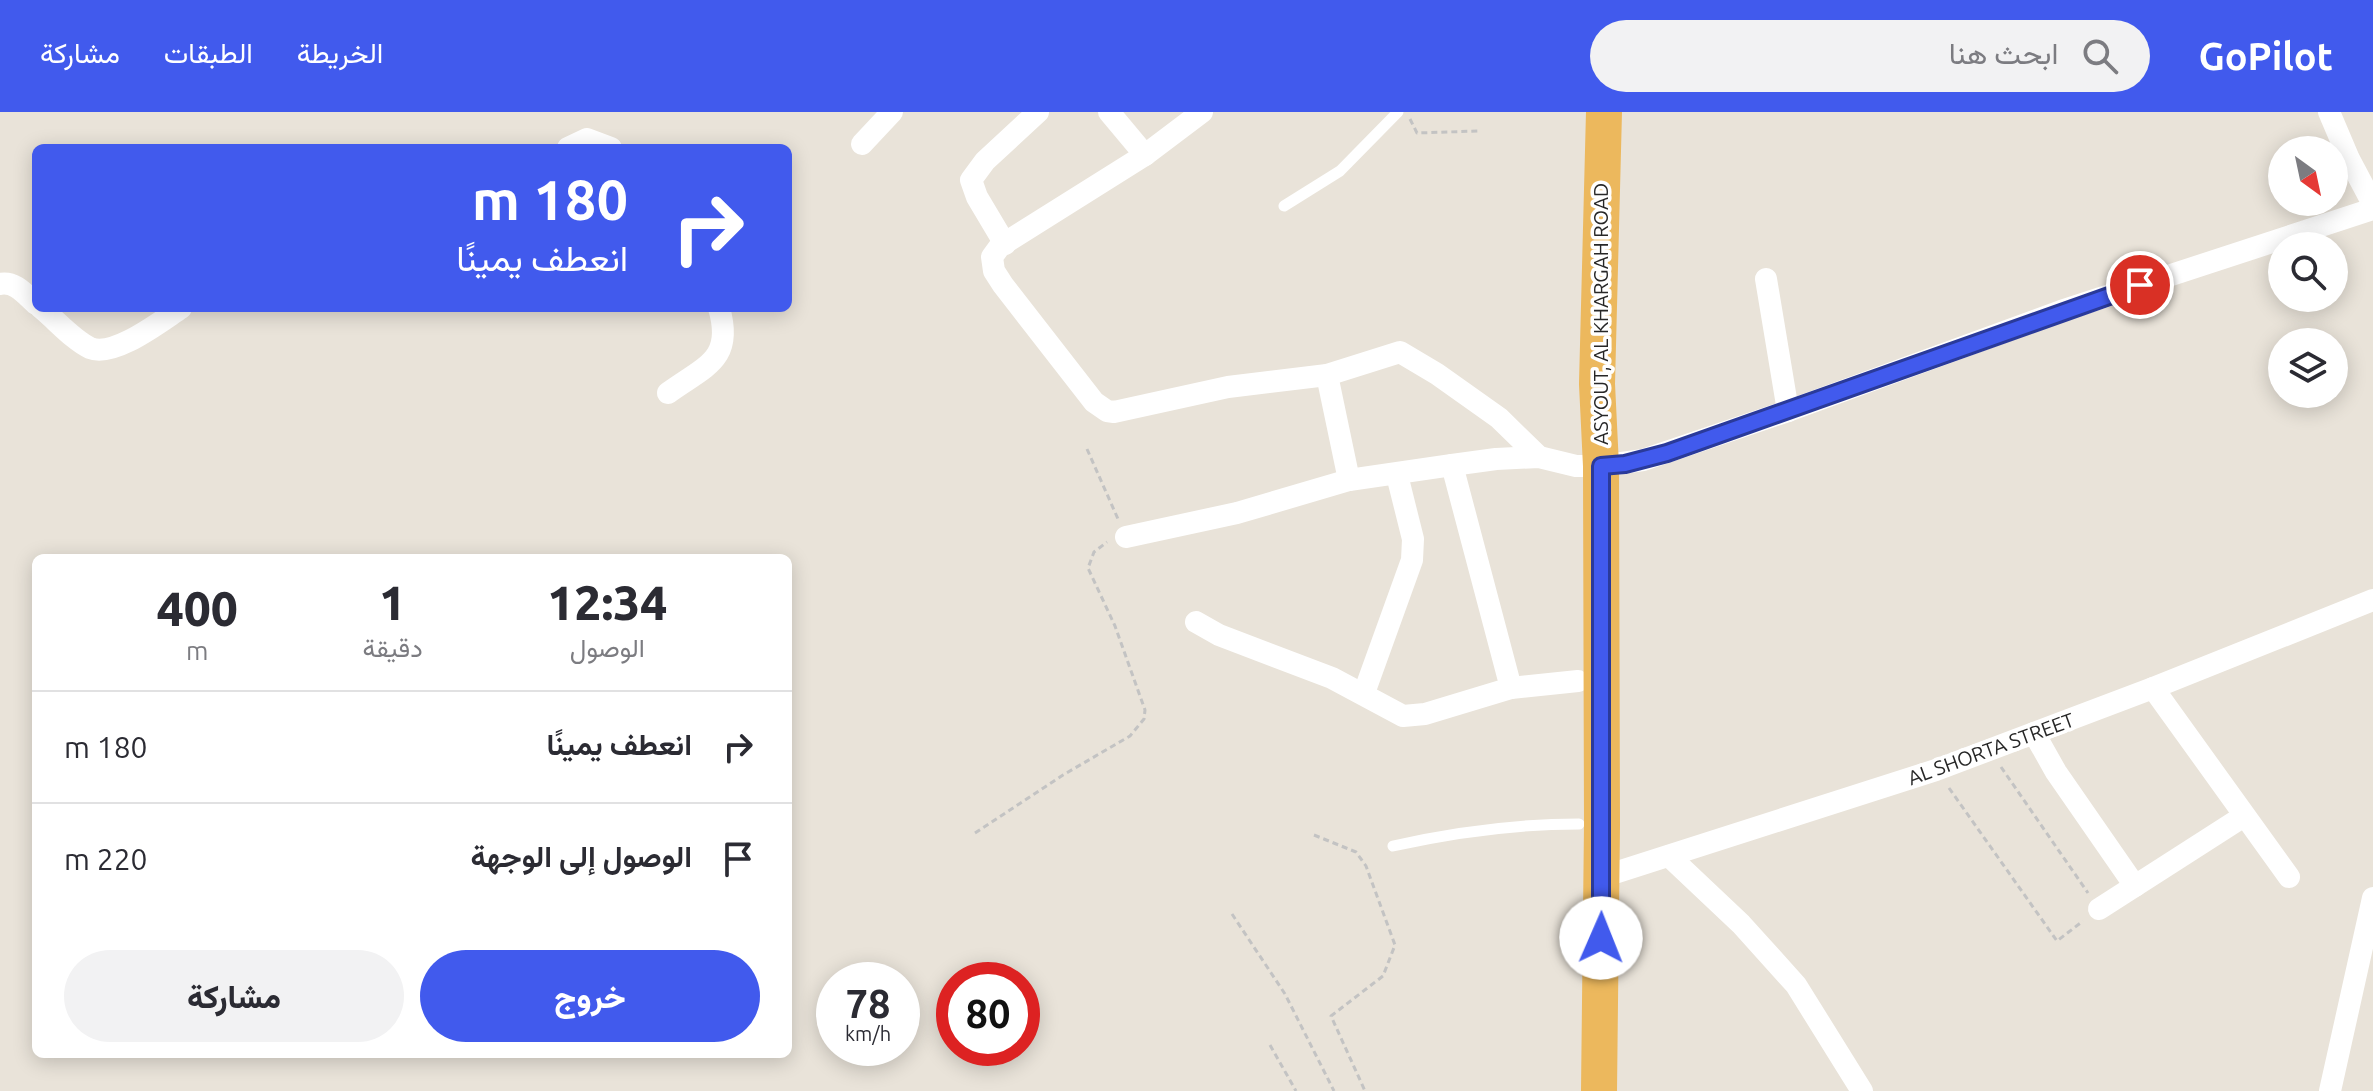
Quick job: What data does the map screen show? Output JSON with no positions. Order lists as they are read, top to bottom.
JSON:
{
  "streets": {
    "highway": ["ASYOUT, AL KHARGAH ROAD"],
    "street": ["AL SHORTA STREET"]
  },
  "crossings": [
    ["ASYOUT, AL KHARGAH ROAD", "AL SHORTA STREET"]
  ],
  "north": "bottom right",
  "page": {
    "header": "GoPilot",
    "search": "ابحث هنا",
    "nav": ["الخريطة", "الطبقات", "مشاركة"],
    "turn": ["180 m", "انعطف يمينًا"],
    "eta": [
      "12:34",
      "الوصول",
      "1",
      "دقيقة",
      "400",
      "m"
    ],
    "list": [
      {
        "name": "انعطف يمينًا",
        "value": "180 m"
      },
      {
        "name": "الوصول إلى الوجهة",
        "value": "220 m"
      }
    ],
    "buttons": ["خروج", "مشاركة"],
    "speed": "78 km/h",
    "limit": "80"
  }
}
